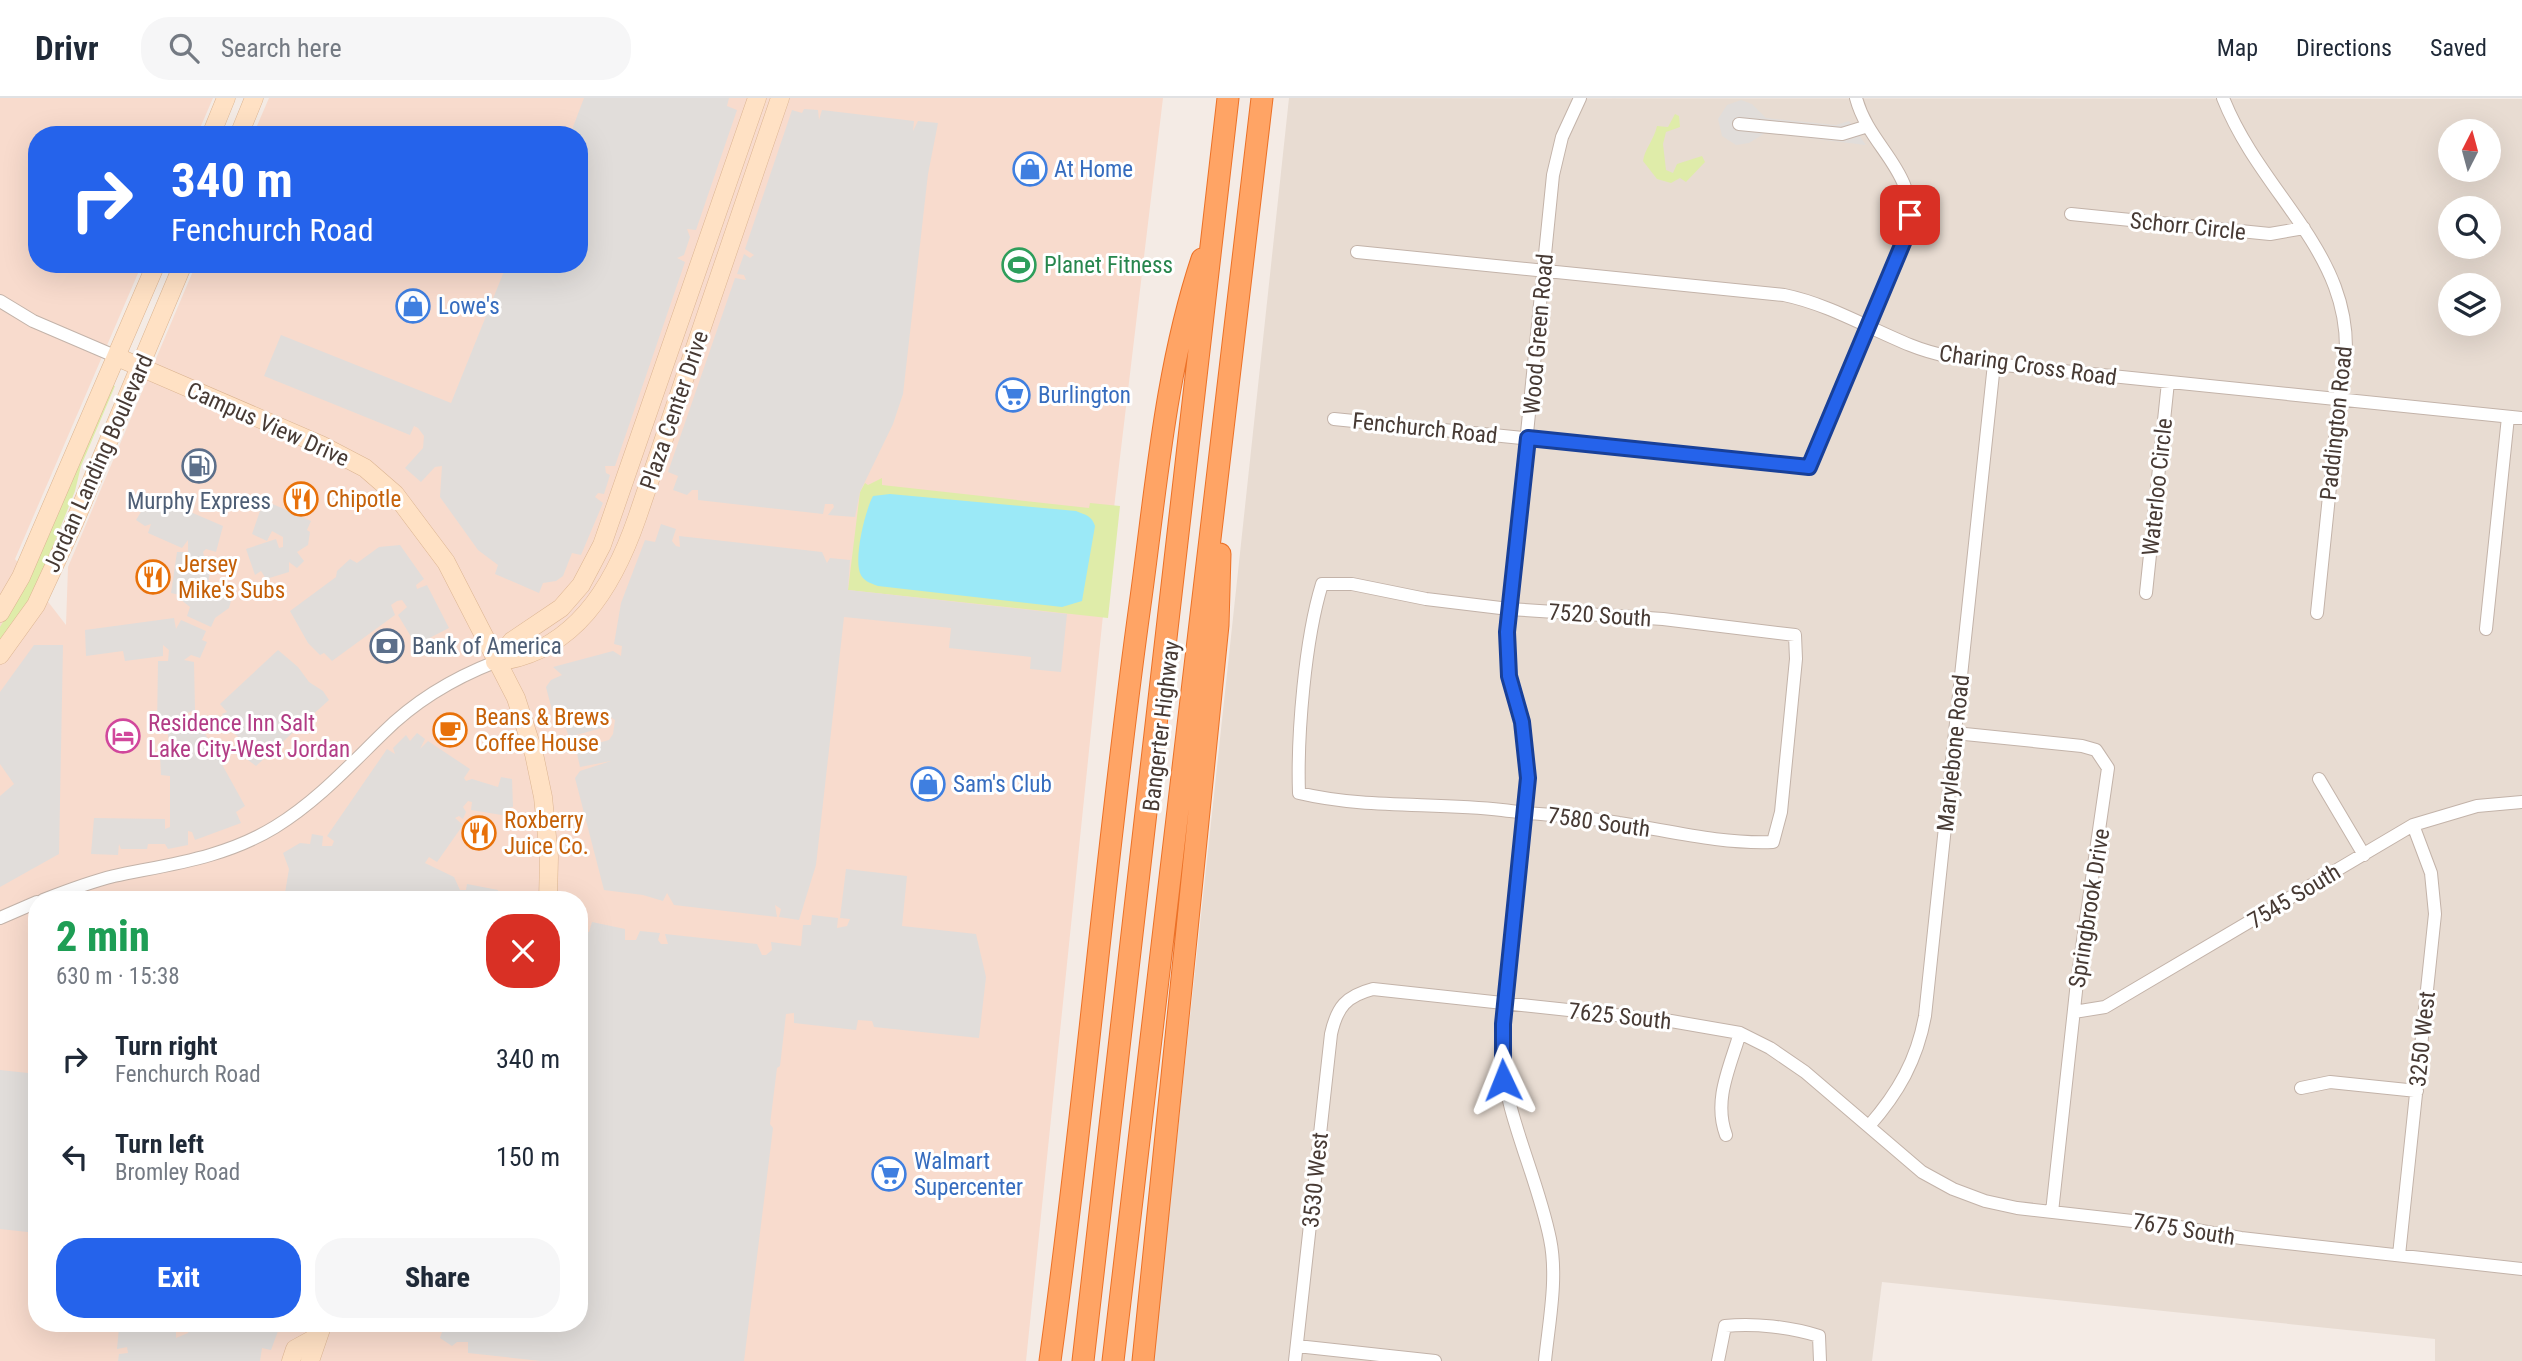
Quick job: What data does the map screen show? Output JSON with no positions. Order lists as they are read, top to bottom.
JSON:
{
  "streets": {
    "highway": ["Bangerter Highway"],
    "street": [
      "Schorr Circle",
      "Wood Green Road",
      "Charing Cross Road",
      "Plaza Center Drive",
      "Paddington Road",
      "Campus View Drive",
      "Fenchurch Road",
      "Jordan Landing Boulevard",
      "Waterloo Circle",
      "7520 South",
      "Marylebone Road",
      "7580 South",
      "7545 South",
      "Springbrook Drive",
      "7625 South",
      "3250 West",
      "3530 West",
      "7675 South"
    ]
  },
  "crossings": [
    ["Schorr Circle", "Paddington Road"],
    ["Wood Green Road", "Charing Cross Road"],
    ["Wood Green Road", "Fenchurch Road"],
    ["Wood Green Road", "7520 South"],
    ["Wood Green Road", "7580 South"],
    ["Wood Green Road", "7625 South"],
    ["Charing Cross Road", "Paddington Road"],
    ["Charing Cross Road", "Fenchurch Road"],
    ["Charing Cross Road", "Waterloo Circle"],
    ["Charing Cross Road", "Marylebone Road"],
    ["Plaza Center Drive", "Campus View Drive"],
    ["Campus View Drive", "Jordan Landing Boulevard"],
    ["7520 South", "7580 South"],
    ["Marylebone Road", "Springbrook Drive"],
    ["Marylebone Road", "7625 South"],
    ["Marylebone Road", "7675 South"],
    ["7545 South", "Springbrook Drive"],
    ["7545 South", "3250 West"],
    ["Springbrook Drive", "7675 South"],
    ["7625 South", "3530 West"],
    ["7625 South", "7675 South"],
    ["3250 West", "7675 South"]
  ],
  "places": {
    "shop": ["At Home", "Lowe's", "Sam's Club"],
    "sports": ["Planet Fitness"],
    "supermarket": ["Burlington", "Walmart Supercenter"],
    "fuel station": ["Murphy Express"],
    "restaurant": ["Chipotle", "Jersey Mike's Subs", "Roxberry Juice Co."],
    "bank": ["Bank of America"],
    "cafe": ["Beans & Brews Coffee House"],
    "hotel": ["Residence Inn Salt Lake City-West Jordan"]
  },
  "north": "top",
  "page": {
    "header": "Drivr",
    "search": "Search here",
    "nav": ["Map", "Directions", "Saved"],
    "turn": ["340 m", "Fenchurch Road"],
    "heading": ["2 min", "630 m · 15:38"],
    "list": [
      {
        "name": "Turn right",
        "note": "Fenchurch Road",
        "value": "340 m"
      },
      {
        "name": "Turn left",
        "note": "Bromley Road",
        "value": "150 m"
      }
    ],
    "buttons": ["Exit", "Share"]
  }
}
